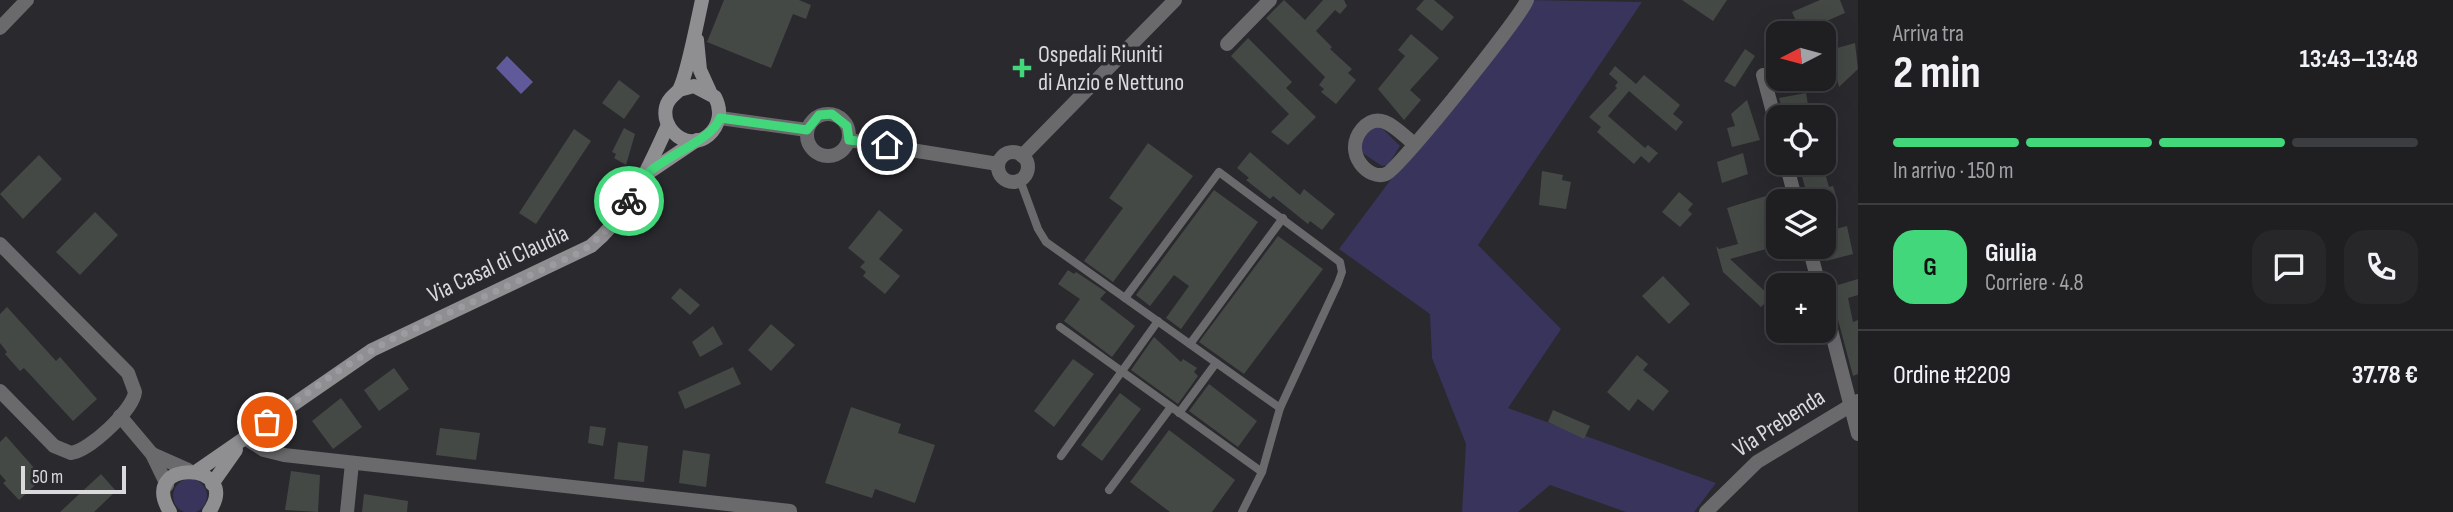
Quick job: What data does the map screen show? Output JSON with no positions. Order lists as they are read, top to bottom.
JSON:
{
  "streets": {
    "street": ["Via Casal di Claudia", "Via Prebenda"]
  },
  "places": {
    "health": ["Ospedali Riuniti di Anzio e Nettuno"]
  },
  "scale_bar": "50 m",
  "north": "left",
  "page": {
    "heading": ["2 min", "Arriva tra", "13:43–13:48"],
    "panel": [
      "Giulia",
      "Corriere · 4.8",
      "Ordine #2209",
      "37.78 €"
    ],
    "map_buttons": "+",
    "bar": "In arrivo · 150 m",
    "round": "G",
    "scale": "50 m"
  }
}
